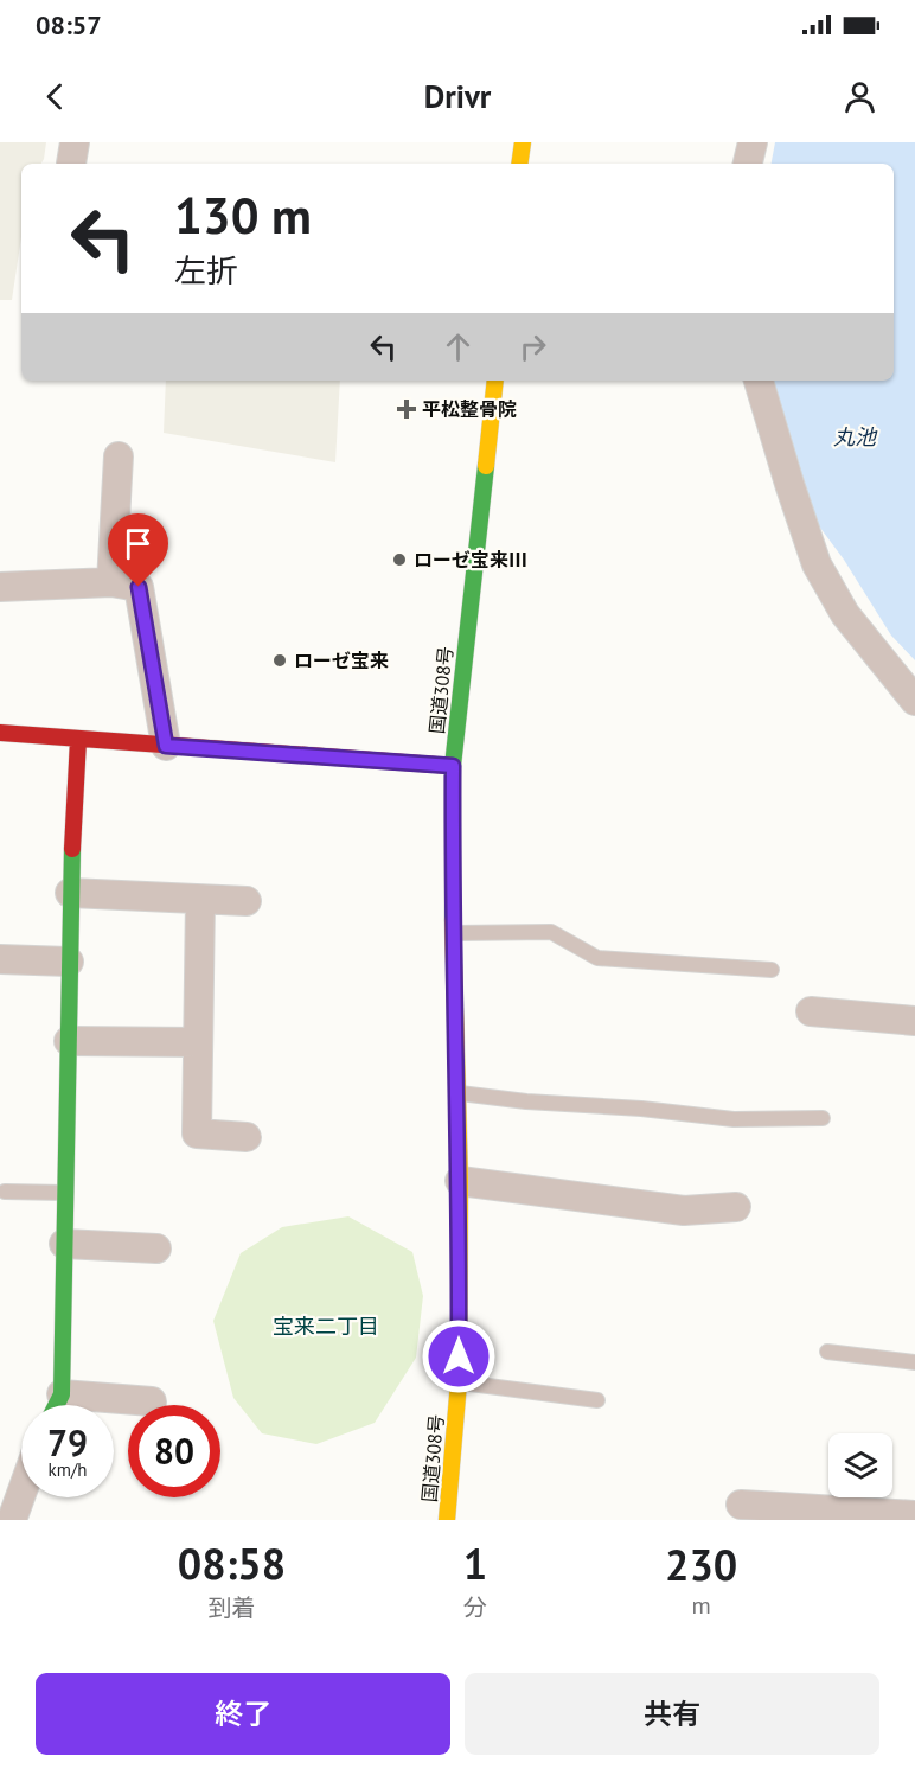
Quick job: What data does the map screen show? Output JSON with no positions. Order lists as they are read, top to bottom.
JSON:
{
  "streets": {
    "main road": ["国道308号"]
  },
  "districts": ["宝来二丁目"],
  "water": ["丸池"],
  "places": {
    "health": ["平松整骨院"],
    "other": ["ローゼ宝来Ⅲ", "ローゼ宝来"]
  },
  "page": {
    "status": "08:57",
    "header": "Drivr",
    "turn": ["130 m", "左折"],
    "speed": "79 km/h",
    "limit": "80",
    "eta": [
      "08:58",
      "到着",
      "1",
      "分",
      "230",
      "m"
    ],
    "buttons": ["終了", "共有"]
  }
}
